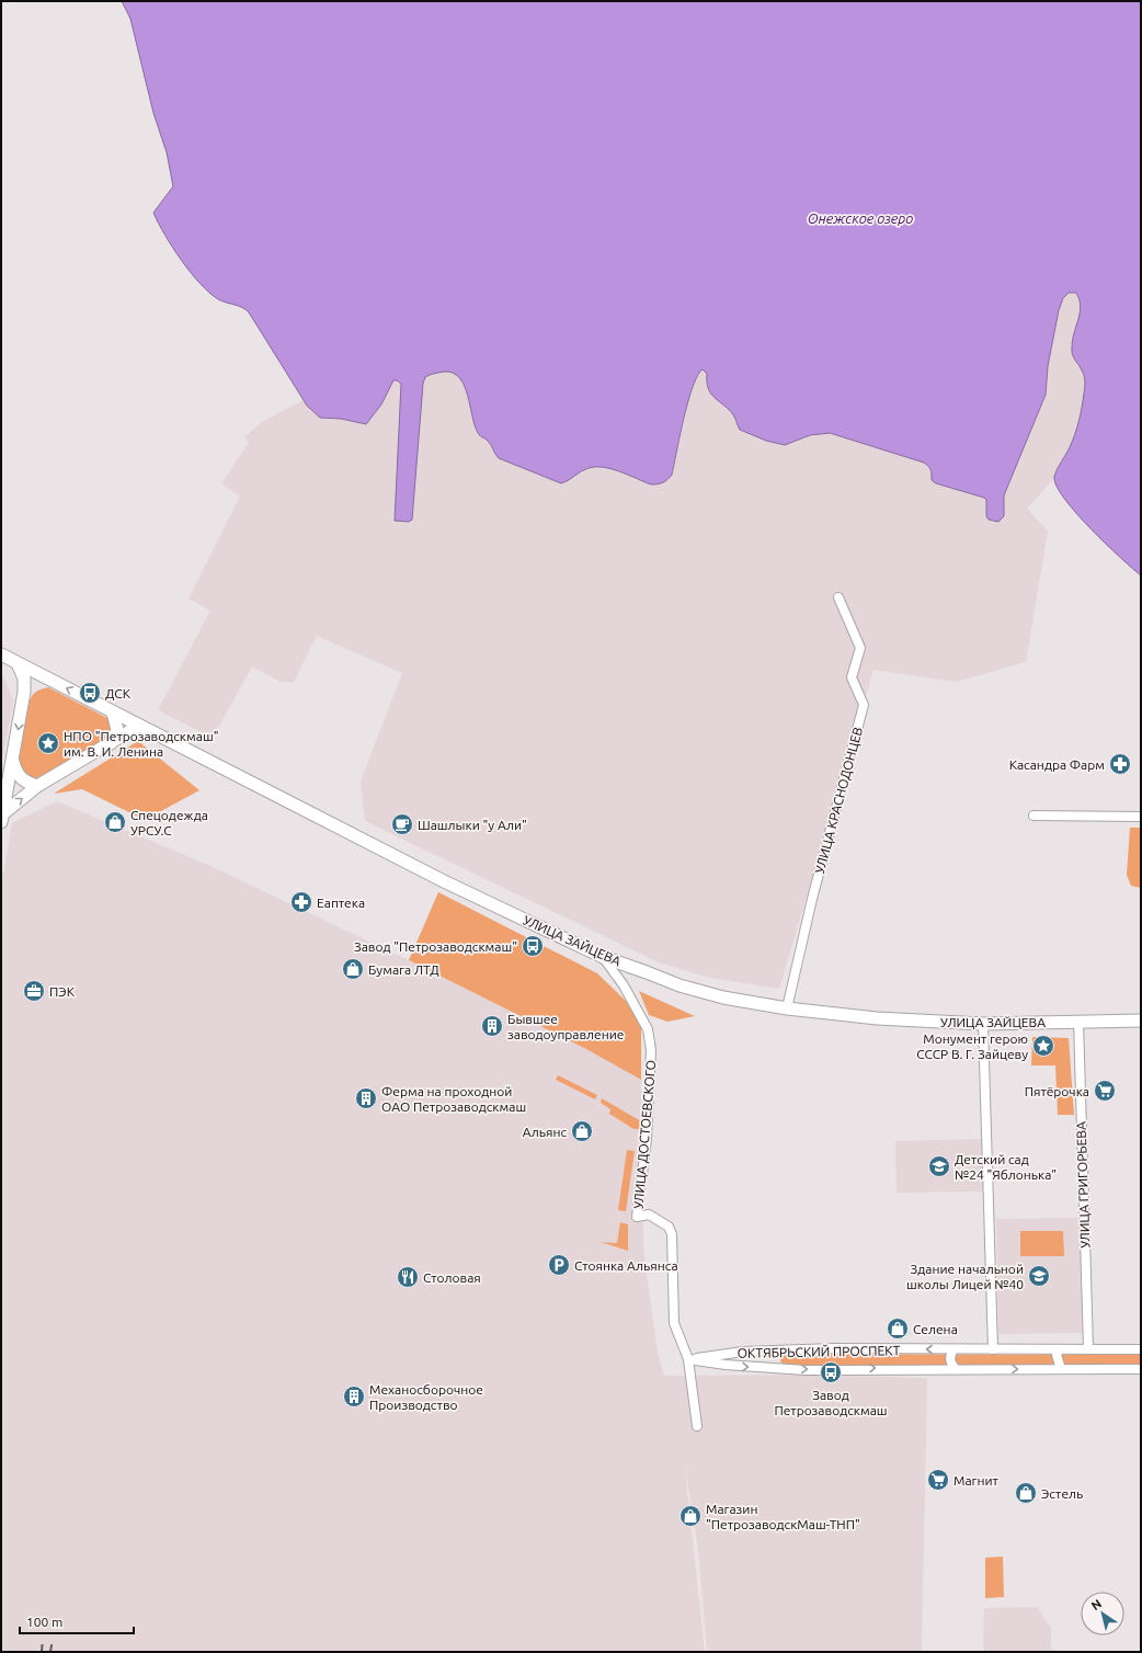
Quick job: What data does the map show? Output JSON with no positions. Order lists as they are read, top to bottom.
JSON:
{
  "streets": {
    "main road": ["УЛИЦА ЗАЙЦЕВА"],
    "street": [
      "УЛИЦА КРАСНОДОНЦЕВ",
      "УЛИЦА ДОСТОЕВСКОГО",
      "УЛИЦА ГРИГОРЬЕВА",
      "ОКТЯБРЬСКИЙ ПРОСПЕКТ"
    ]
  },
  "crossings": [
    ["УЛИЦА КРАСНОДОНЦЕВ", "УЛИЦА ЗАЙЦЕВА"],
    ["УЛИЦА ЗАЙЦЕВА", "УЛИЦА ДОСТОЕВСКОГО"],
    ["УЛИЦА ЗАЙЦЕВА", "УЛИЦА ГРИГОРЬЕВА"],
    ["УЛИЦА ДОСТОЕВСКОГО", "ОКТЯБРЬСКИЙ ПРОСПЕКТ"],
    ["УЛИЦА ГРИГОРЬЕВА", "ОКТЯБРЬСКИЙ ПРОСПЕКТ"]
  ],
  "water": ["Онежское озеро"],
  "places": {
    "bus stop": ["ДСК", "Завод \"Петрозаводскмаш\"", "Завод Петрозаводскмаш"],
    "place": ["НПО \"Петрозаводскмаш\" им. В. И. Ленина", "Монумент герою СССР В. Г. Зайцеву"],
    "pharmacy": ["Касандра Фарм", "Еаптека"],
    "shop": [
      "Спецодежда УРСУ.С",
      "Бумага ЛТД",
      "Альянс",
      "Селена",
      "Эстель",
      "Магазин \"ПетрозаводскМаш-ТНП\""
    ],
    "cafe": ["Шашлыки \"у Али\""],
    "office": ["ПЭК"],
    "building": ["Бывшее заводоуправление", "Ферма на проходной ОАО Петрозаводскмаш", "Механосборочное Производство"],
    "supermarket": ["Пятёрочка", "Магнит"],
    "school or university": ["Детский сад №24 \"Яблонька\"", "Здание начальной школы Лицей №40"],
    "parking": ["Стоянка Альянса"],
    "restaurant": ["Столовая"]
  },
  "scale_bar": "100 m",
  "north": "top left"
}
